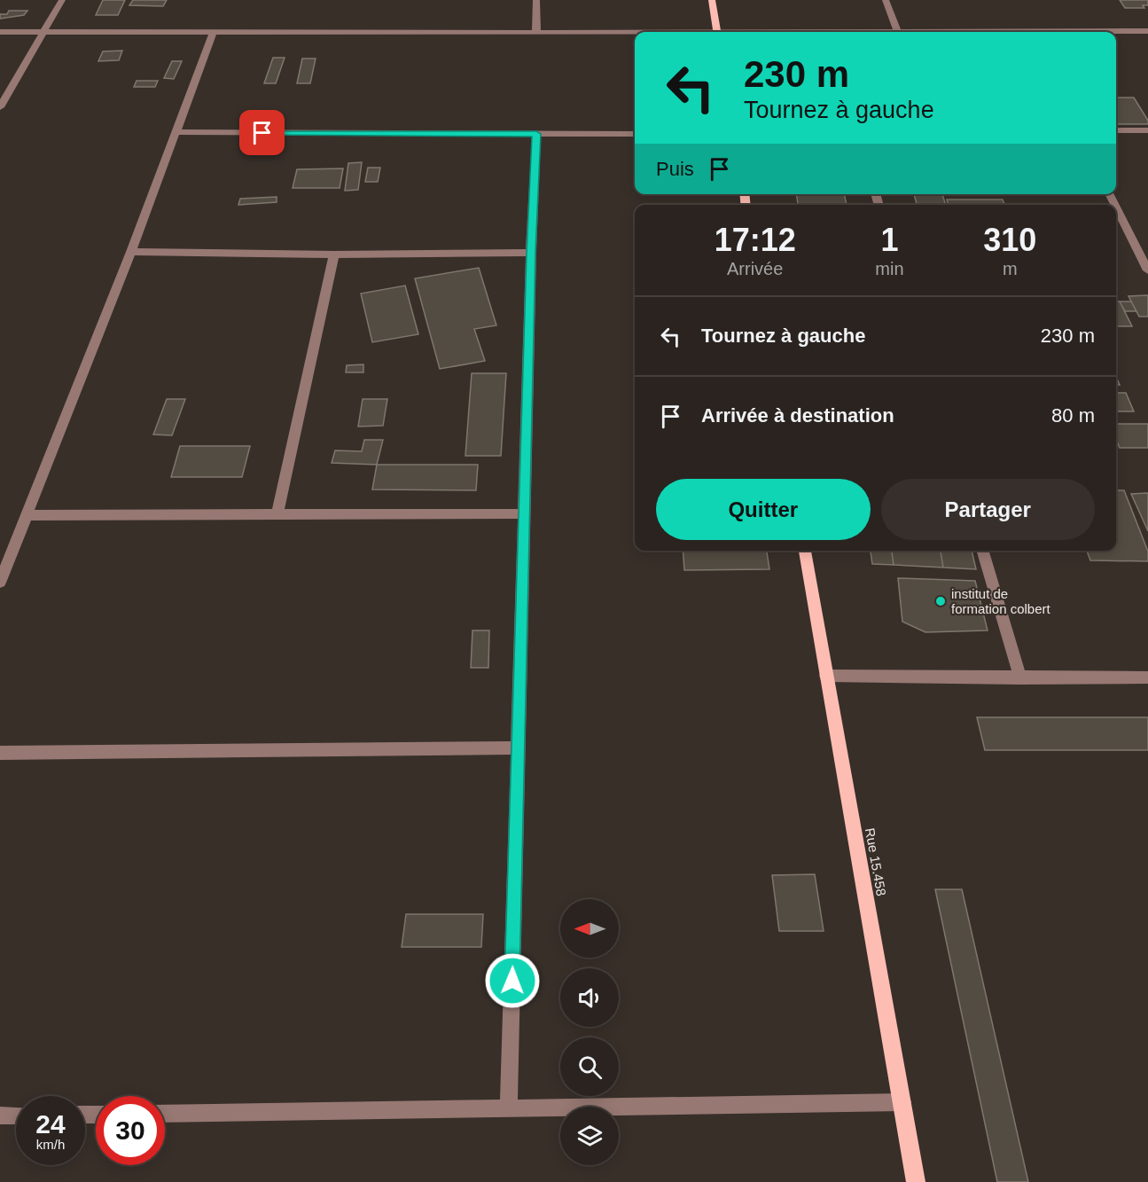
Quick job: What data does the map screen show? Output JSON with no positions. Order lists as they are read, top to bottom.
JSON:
{
  "streets": {
    "main road": ["Rue 15.458"]
  },
  "places": ["institut de formation colbert"],
  "north": "left",
  "page": {
    "turn": ["230 m", "Tournez à gauche"],
    "then": "Puis",
    "eta": [
      "17:12",
      "Arrivée",
      "1",
      "min",
      "310",
      "m"
    ],
    "list": [
      {
        "name": "Tournez à gauche",
        "value": "230 m"
      },
      {
        "name": "Arrivée à destination",
        "value": "80 m"
      }
    ],
    "buttons": ["Quitter", "Partager"],
    "speed": "24 km/h",
    "limit": "30"
  }
}
